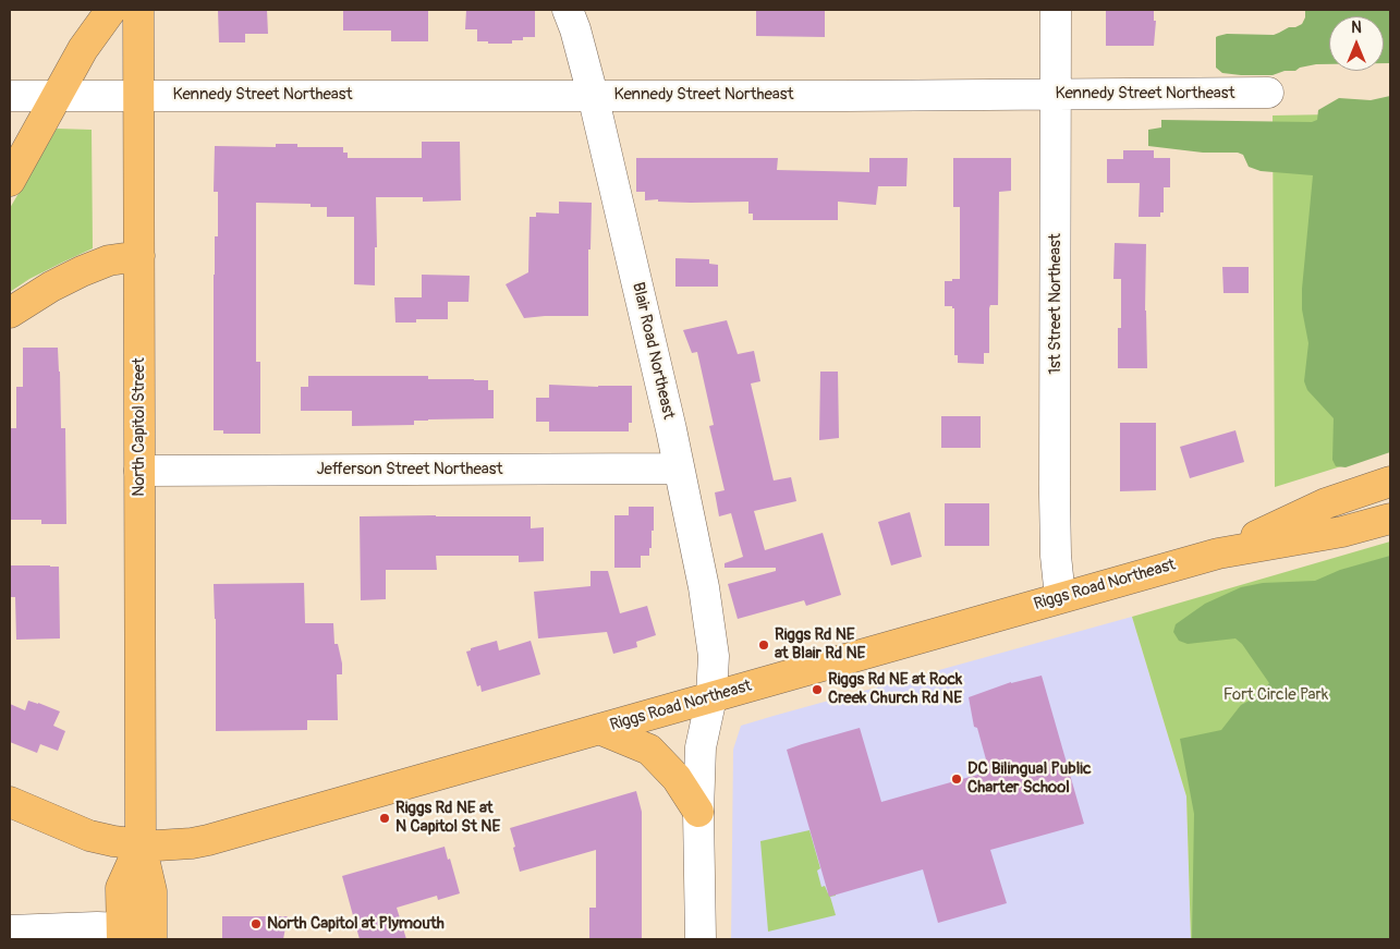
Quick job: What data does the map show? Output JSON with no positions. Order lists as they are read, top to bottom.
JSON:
{
  "streets": {
    "main road": ["North Capitol Street", "Riggs Road Northeast"],
    "street": [
      "Kennedy Street Northeast",
      "1st Street Northeast",
      "Blair Road Northeast",
      "Jefferson Street Northeast"
    ]
  },
  "crossings": [
    ["Kennedy Street Northeast", "1st Street Northeast"],
    ["Kennedy Street Northeast", "Blair Road Northeast"],
    ["Kennedy Street Northeast", "North Capitol Street"],
    ["1st Street Northeast", "Riggs Road Northeast"],
    ["Blair Road Northeast", "Jefferson Street Northeast"],
    ["Blair Road Northeast", "Riggs Road Northeast"],
    ["North Capitol Street", "Jefferson Street Northeast"],
    ["North Capitol Street", "Riggs Road Northeast"]
  ],
  "parks": ["Fort Circle Park"],
  "places": [
    "Riggs Rd NE at Blair Rd NE",
    "Riggs Rd NE at Rock Creek Church Rd NE",
    "DC Bilingual Public Charter School",
    "Riggs Rd NE at N Capitol St NE",
    "North Capitol at Plymouth"
  ],
  "north": "top"
}
